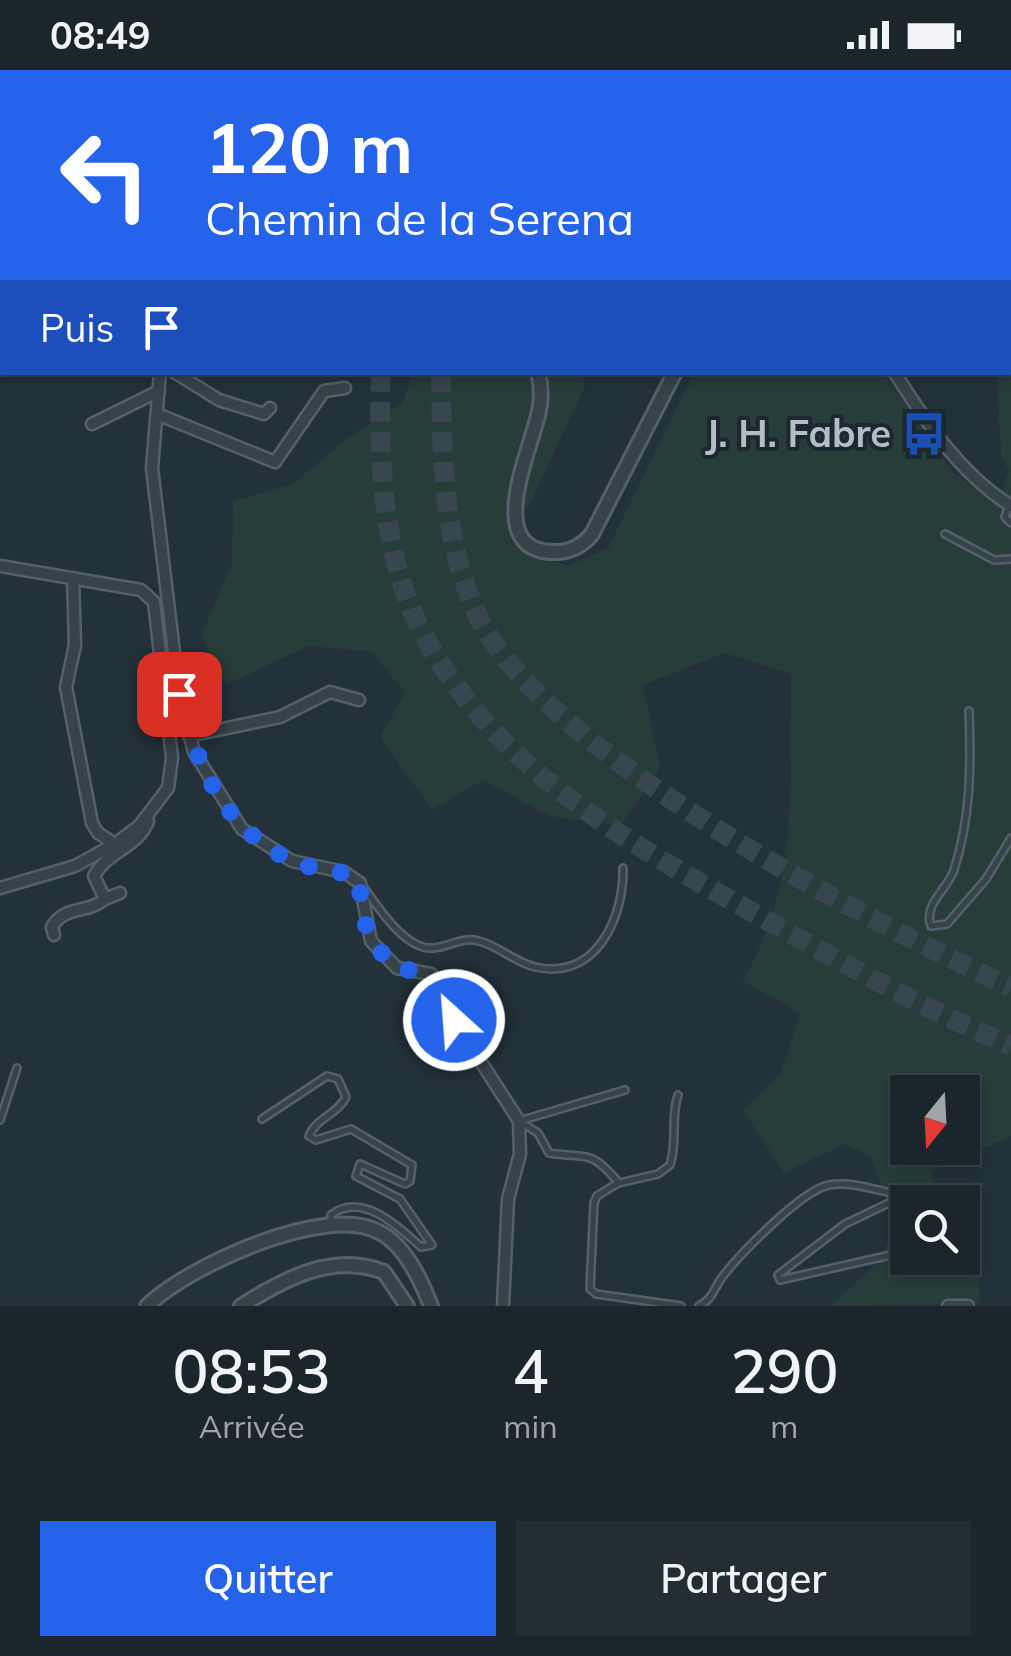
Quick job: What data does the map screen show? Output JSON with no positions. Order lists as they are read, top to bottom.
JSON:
{
  "places": {
    "bus stop": ["J. H. Fabre"]
  },
  "north": "bottom",
  "page": {
    "status": "08:49",
    "turn": ["120 m", "Chemin de la Serena"],
    "then": "Puis",
    "eta": [
      "08:53",
      "Arrivée",
      "4",
      "min",
      "290",
      "m"
    ],
    "buttons": ["Quitter", "Partager"]
  }
}
